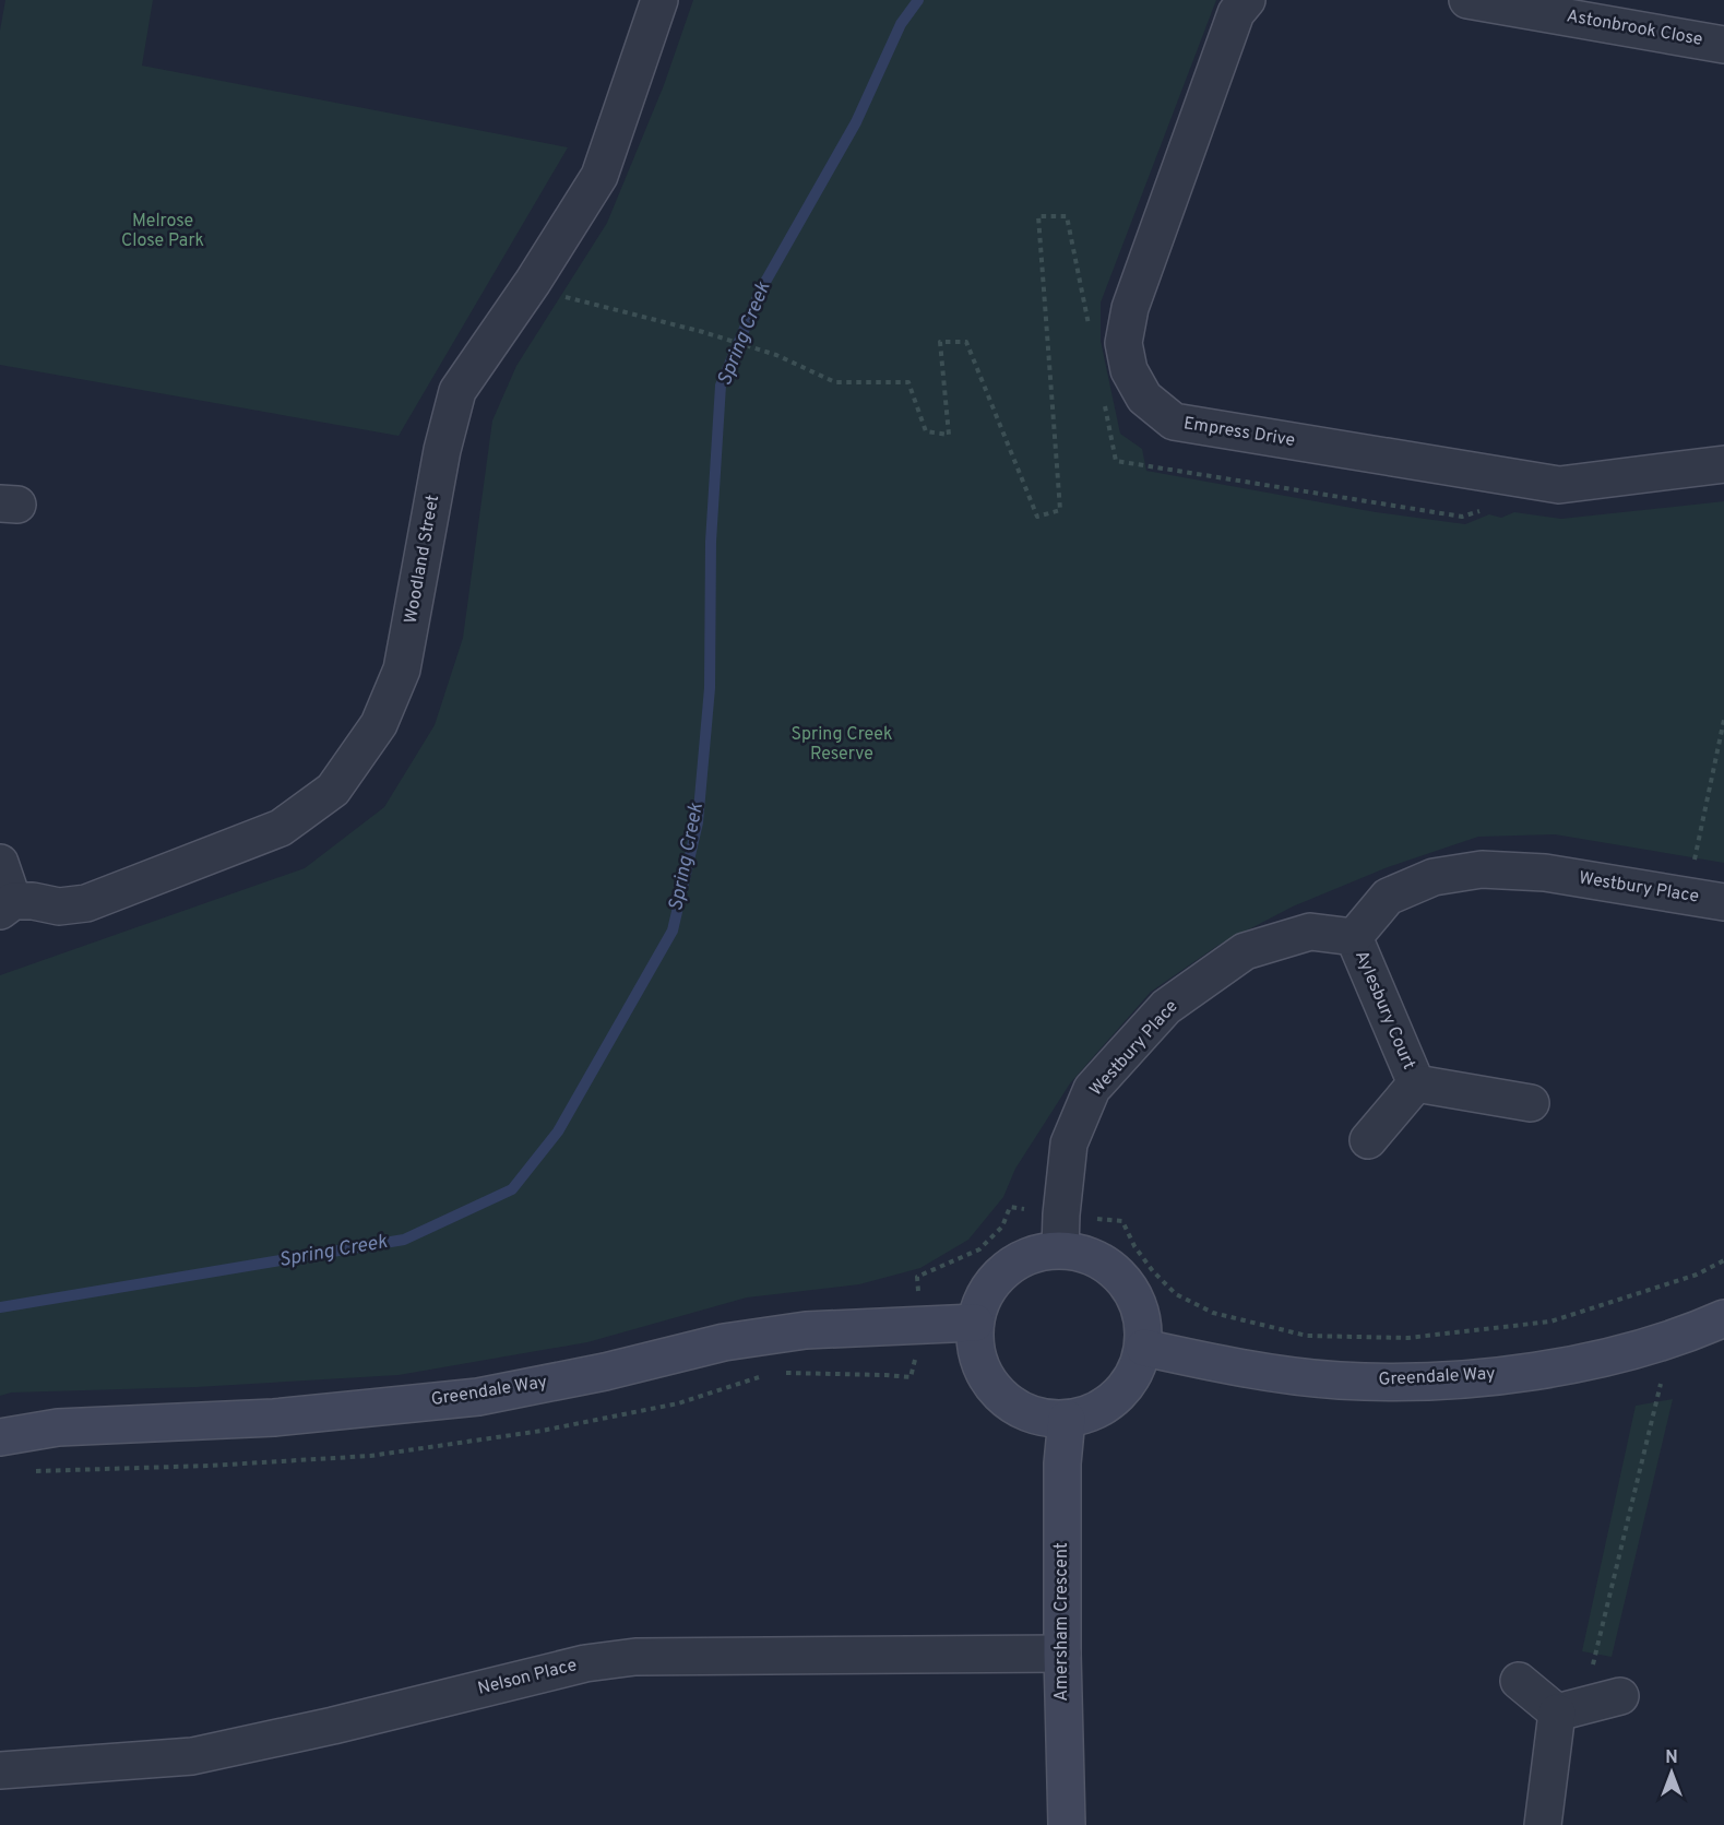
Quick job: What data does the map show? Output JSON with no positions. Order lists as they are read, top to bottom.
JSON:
{
  "streets": {
    "street": [
      "Astonbrook Close",
      "Empress Drive",
      "Woodland Street",
      "Westbury Place",
      "Aylesbury Court",
      "Greendale Way",
      "Amersham Crescent",
      "Nelson Place"
    ]
  },
  "crossings": [
    ["Westbury Place", "Aylesbury Court"],
    ["Westbury Place", "Greendale Way"],
    ["Westbury Place", "Amersham Crescent"],
    ["Greendale Way", "Amersham Crescent"],
    ["Amersham Crescent", "Nelson Place"]
  ],
  "water": ["Spring Creek"],
  "parks": ["Melrose Close Park", "Spring Creek Reserve"],
  "north": "top"
}
